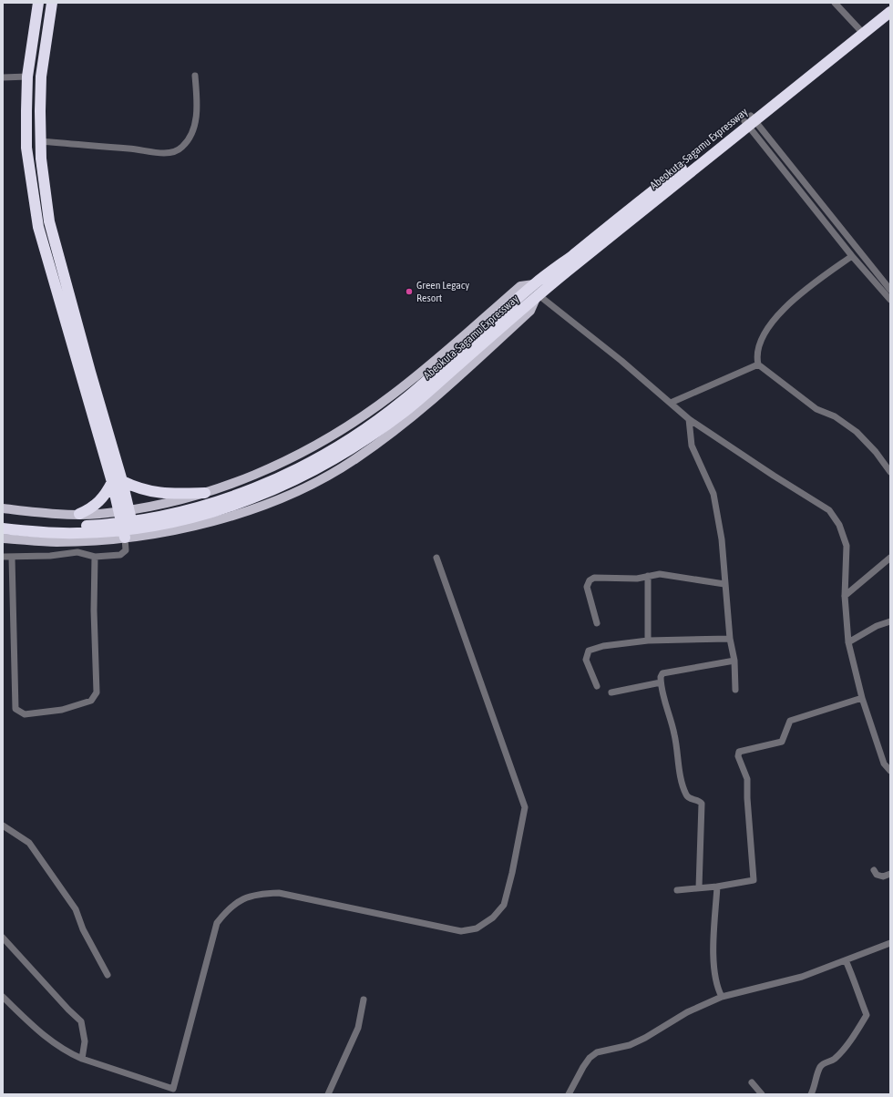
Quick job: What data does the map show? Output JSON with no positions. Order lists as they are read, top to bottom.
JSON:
{
  "streets": {
    "highway": ["Abeokuta-Sagamu Expressway"]
  },
  "places": ["Green Legacy Resort"]
}
